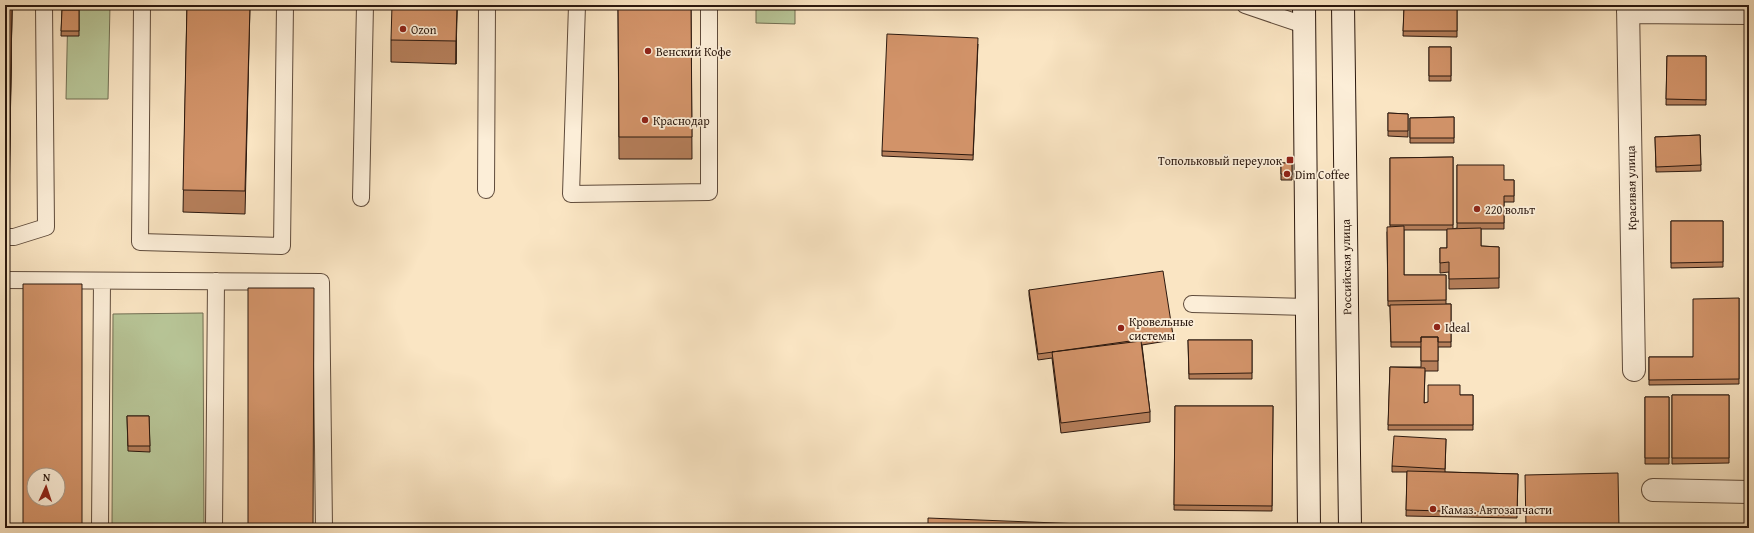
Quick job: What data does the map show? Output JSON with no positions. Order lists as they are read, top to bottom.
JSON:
{
  "streets": {
    "main road": ["Красивая улица", "Российская улица"]
  },
  "places": {
    "other": [
      "Ozon",
      "Венский Кофе",
      "Краснодар",
      "Dim Coffee",
      "220 вольт",
      "Ideal",
      "Кровельные системы",
      "Камаз. Автозапчасти"
    ],
    "transit": ["Топольковый переулок"]
  },
  "north": "top"
}
